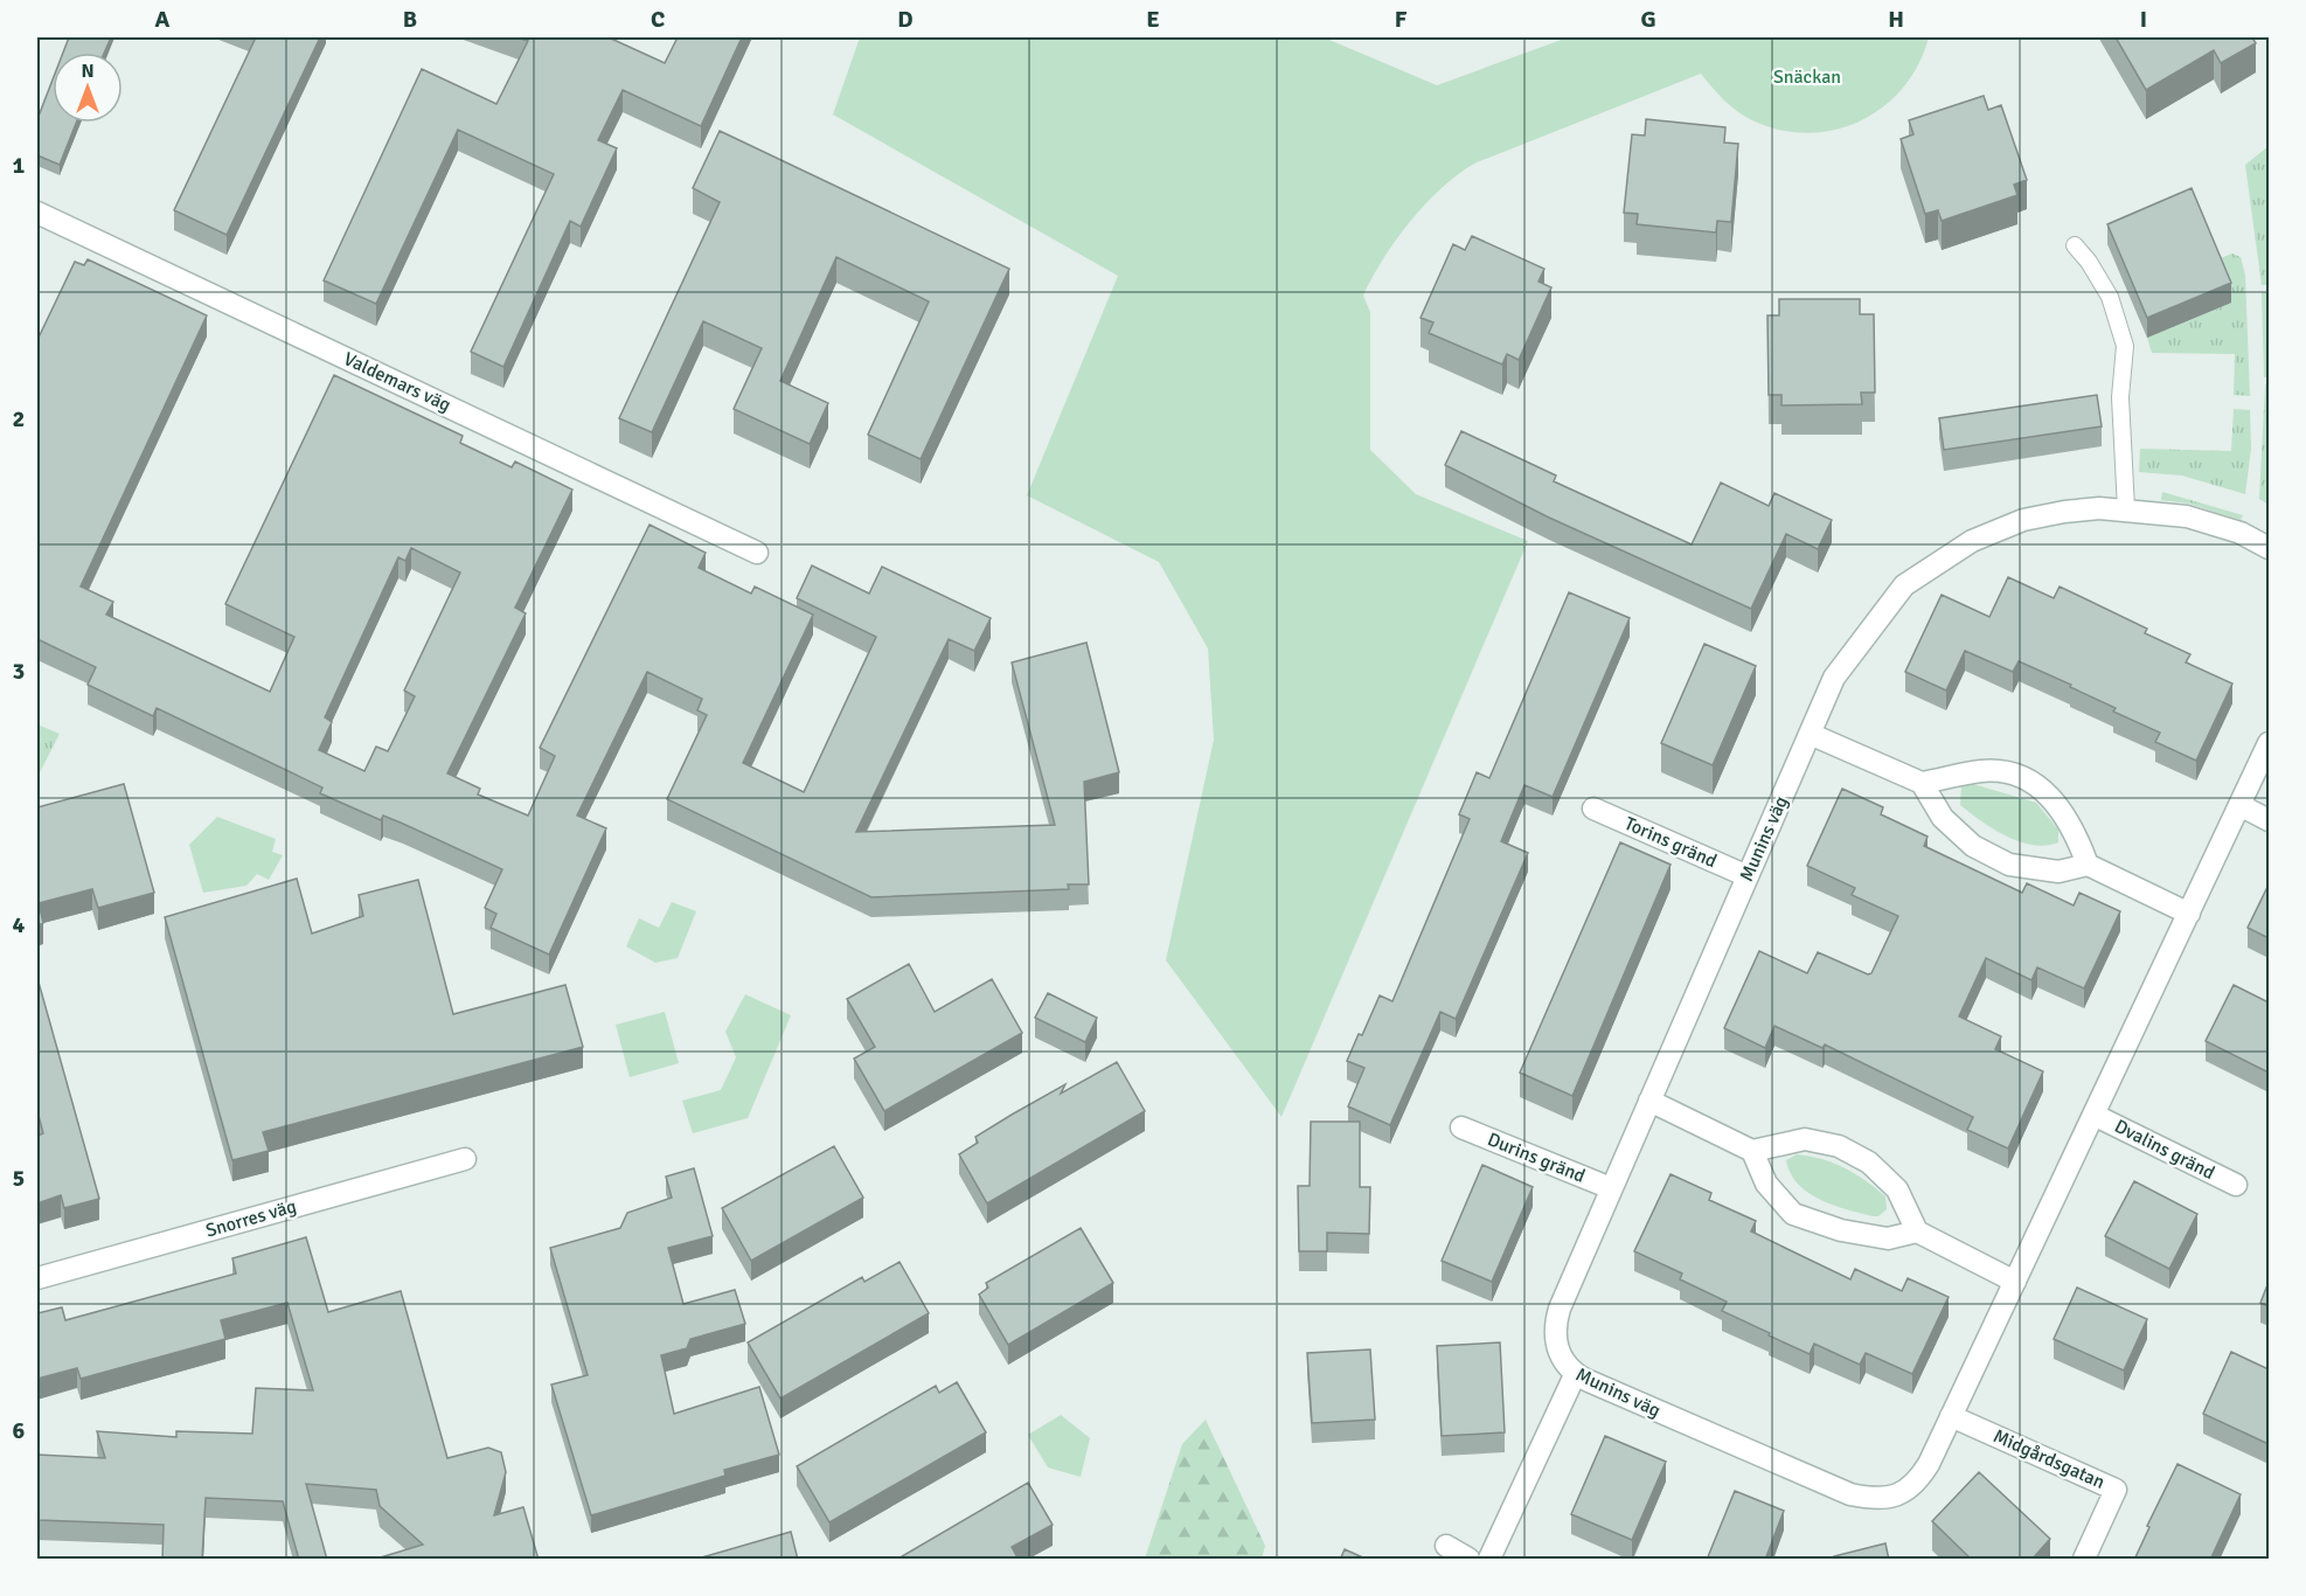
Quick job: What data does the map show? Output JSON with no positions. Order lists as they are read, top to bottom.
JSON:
{
  "streets": {
    "street": [
      "Valdemars väg",
      "Munins väg",
      "Torins gränd",
      "Dvalins gränd",
      "Durins gränd",
      "Snorres väg",
      "Midgårdsgatan"
    ]
  },
  "crossings": [
    ["Munins väg", "Torins gränd"],
    ["Munins väg", "Dvalins gränd"],
    ["Munins väg", "Durins gränd"],
    ["Munins väg", "Midgårdsgatan"]
  ],
  "parks": ["Snäckan"],
  "north": "top",
  "grid": {
    "columns": [
      "A",
      "B",
      "C",
      "D",
      "E",
      "F",
      "G",
      "H",
      "I"
    ],
    "rows": [
      "1",
      "2",
      "3",
      "4",
      "5",
      "6"
    ]
  }
}
